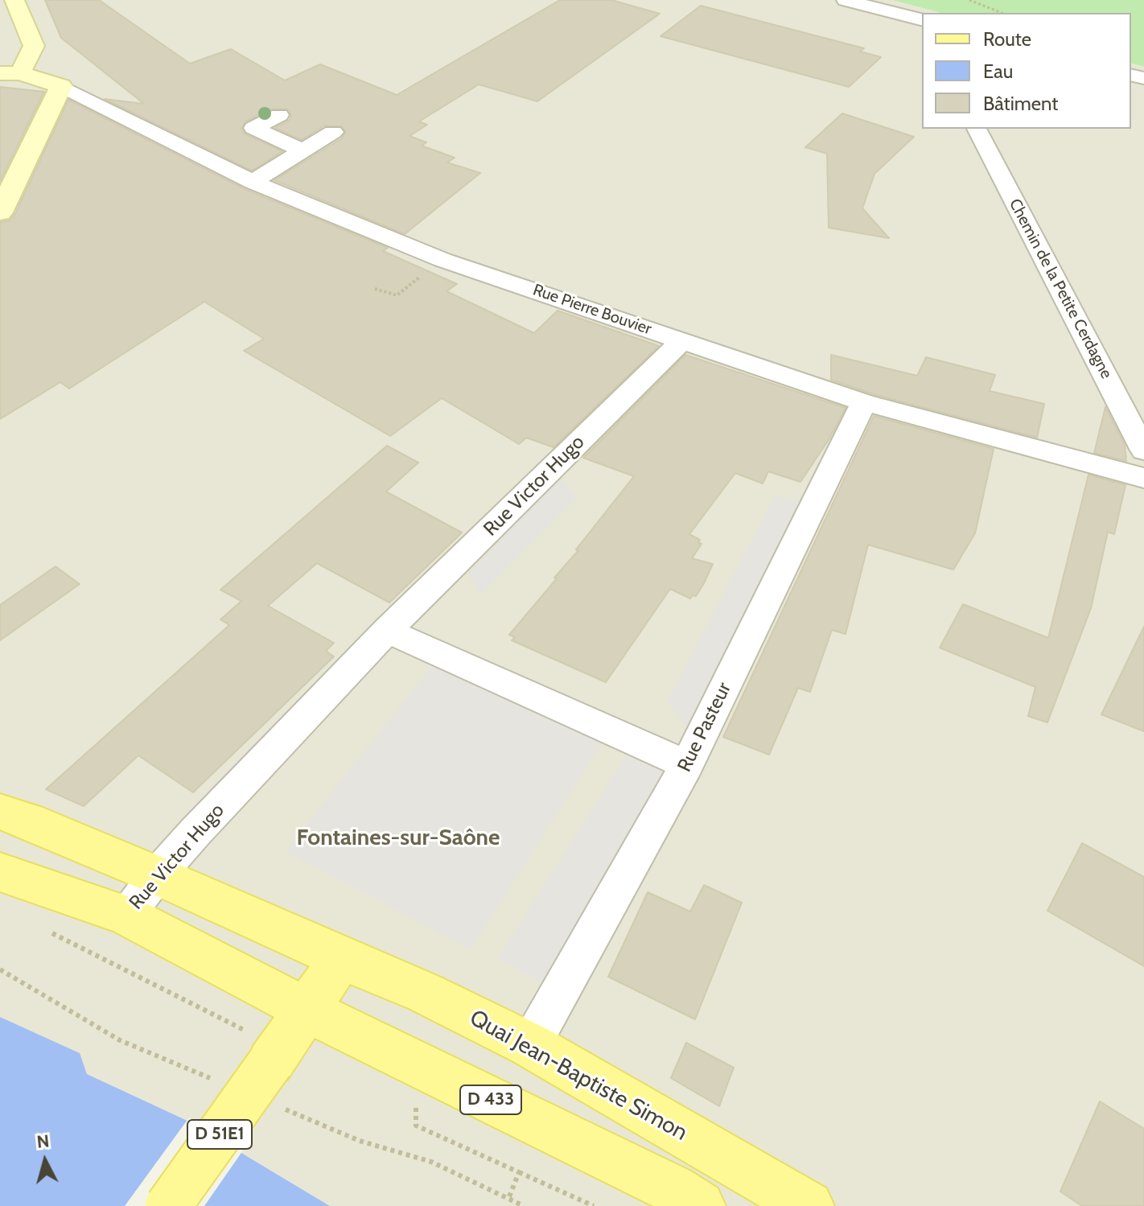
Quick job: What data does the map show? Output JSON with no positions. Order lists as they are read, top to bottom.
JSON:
{
  "streets": {
    "main road": ["Quai Jean-Baptiste Simon", "D 433", "D 51E1"],
    "street": [
      "Chemin de la Petite Cerdagne",
      "Rue Pierre Bouvier",
      "Rue Victor Hugo",
      "Rue Pasteur"
    ]
  },
  "crossings": [
    ["Rue Pierre Bouvier", "Rue Victor Hugo"],
    ["Rue Pierre Bouvier", "Rue Pasteur"],
    ["Rue Victor Hugo", "Quai Jean-Baptiste Simon"],
    ["Rue Victor Hugo", "D 433"],
    ["Rue Pasteur", "Quai Jean-Baptiste Simon"],
    ["D 433", "D 51E1"]
  ],
  "districts": ["Fontaines-sur-Saône"],
  "legend": ["Route", "Eau", "Bâtiment"],
  "north": "top"
}
